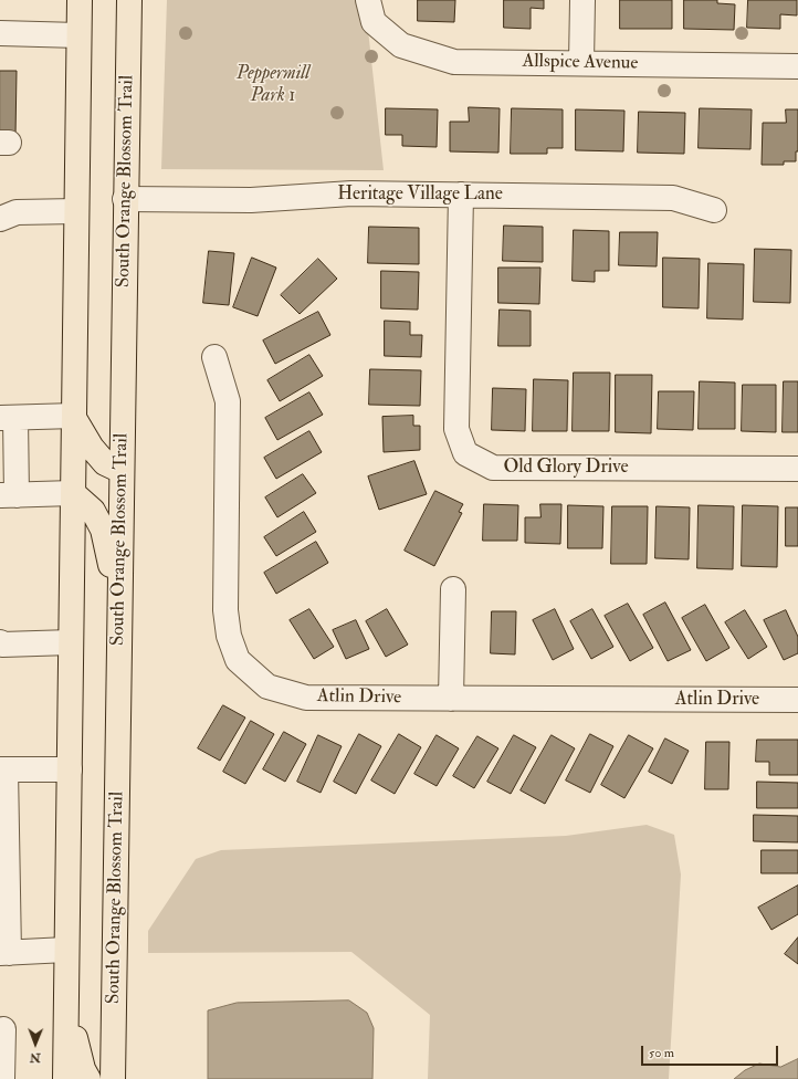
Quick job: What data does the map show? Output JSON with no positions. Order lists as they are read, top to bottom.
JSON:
{
  "streets": {
    "main road": ["South Orange Blossom Trail"],
    "street": [
      "Allspice Avenue",
      "Heritage Village Lane",
      "Old Glory Drive",
      "Atlin Drive"
    ]
  },
  "crossings": [
    ["South Orange Blossom Trail", "Heritage Village Lane"],
    ["Heritage Village Lane", "Old Glory Drive"]
  ],
  "parks": ["Peppermill Park 1"],
  "scale_bar": "50 m",
  "north": "bottom"
}
